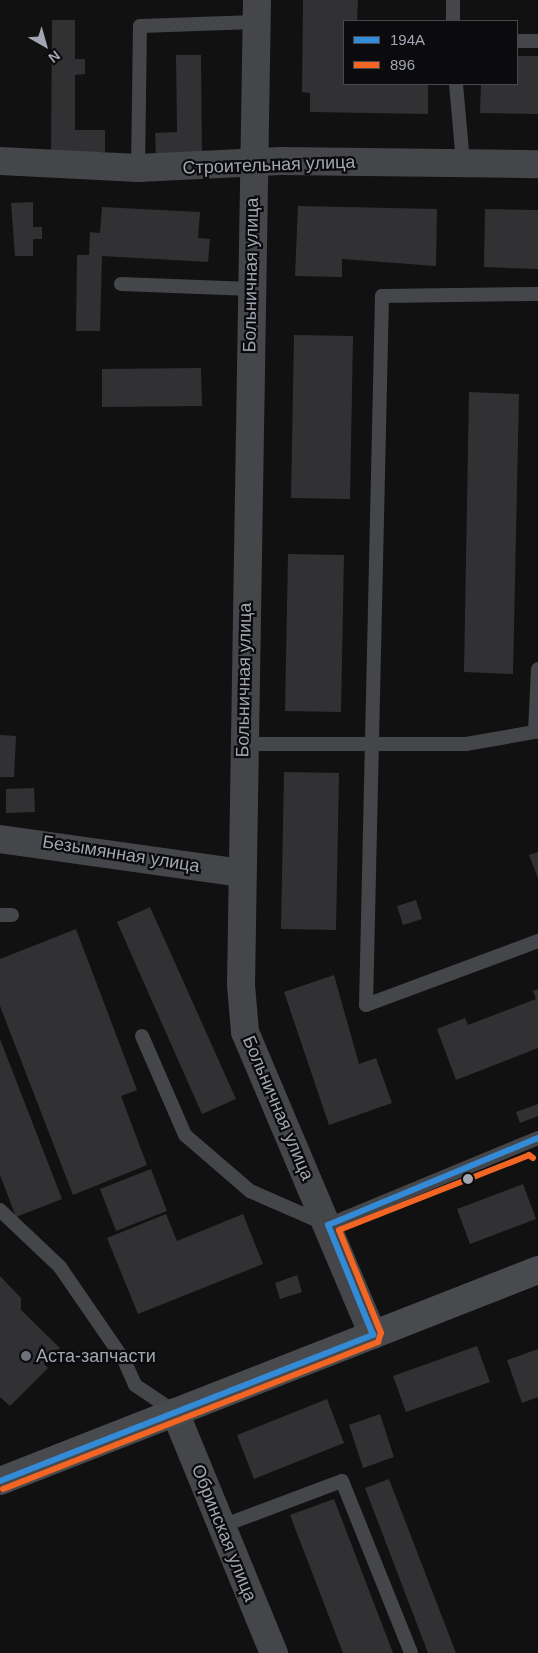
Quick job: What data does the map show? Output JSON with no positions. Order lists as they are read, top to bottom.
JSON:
{
  "streets": {
    "street": [
      "Строительная улица",
      "Больничная улица",
      "Безымянная улица",
      "Обринская улица"
    ]
  },
  "crossings": [
    ["Строительная улица", "Больничная улица"],
    ["Больничная улица", "Безымянная улица"]
  ],
  "places": ["Аста-запчасти"],
  "lines": ["transit line 194А", "transit line 896"],
  "legend": ["194А", "896"],
  "north": "bottom right"
}
